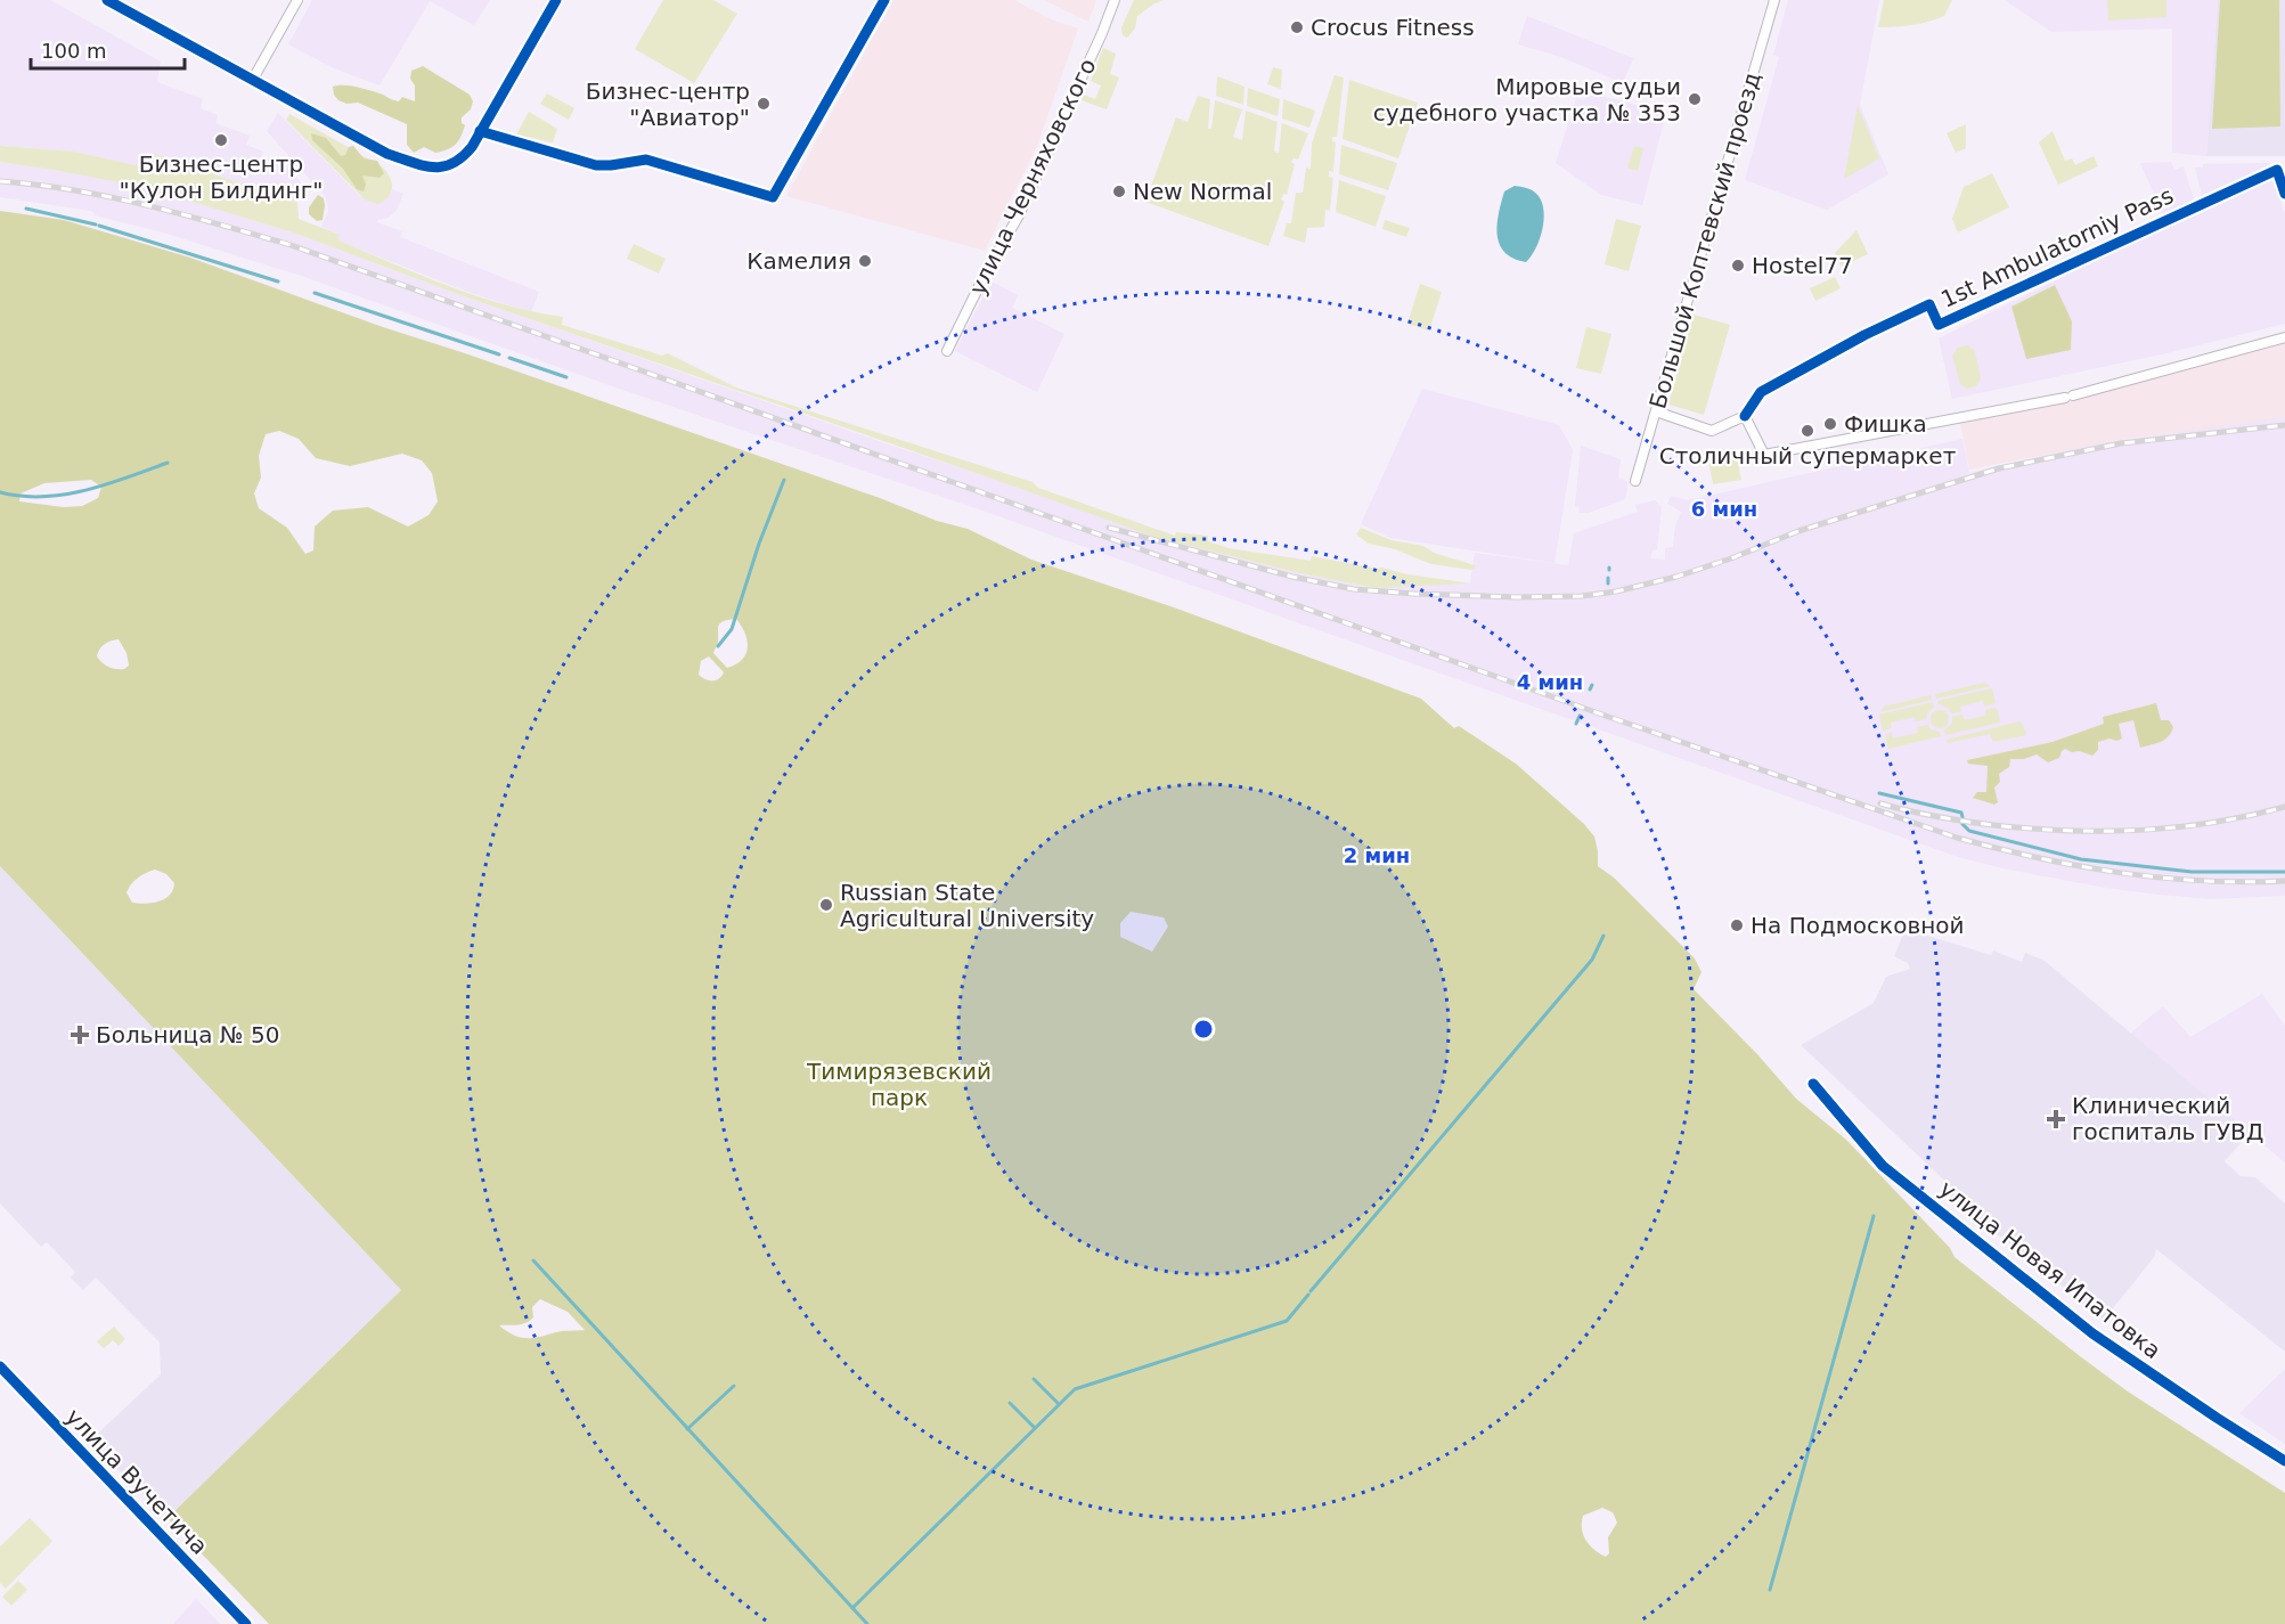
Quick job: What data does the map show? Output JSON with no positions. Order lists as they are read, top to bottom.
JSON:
{
  "streets": {
    "street": [
      "улица Черняховского",
      "Большой Коптевский проезд",
      "1st Ambulatorniy Pass",
      "улица Новая Ипатовка",
      "улица Вучетича"
    ]
  },
  "parks": ["Тимирязевский парк"],
  "places": {
    "other": [
      "Crocus Fitness",
      "Мировые судьи судебного участка № 353",
      "Бизнес-центр \"Авиатор\"",
      "Бизнес-центр \"Кулон Билдинг\"",
      "New Normal",
      "Камелия",
      "Hostel77",
      "Фишка",
      "Столичный супермаркет",
      "Russian State Agricultural University",
      "На Подмосковной"
    ],
    "health": ["Больница № 50", "Клинический госпиталь ГУВД"]
  },
  "scale_bar": "100 m",
  "rings": ["6 мин", "4 мин", "2 мин"]
}
